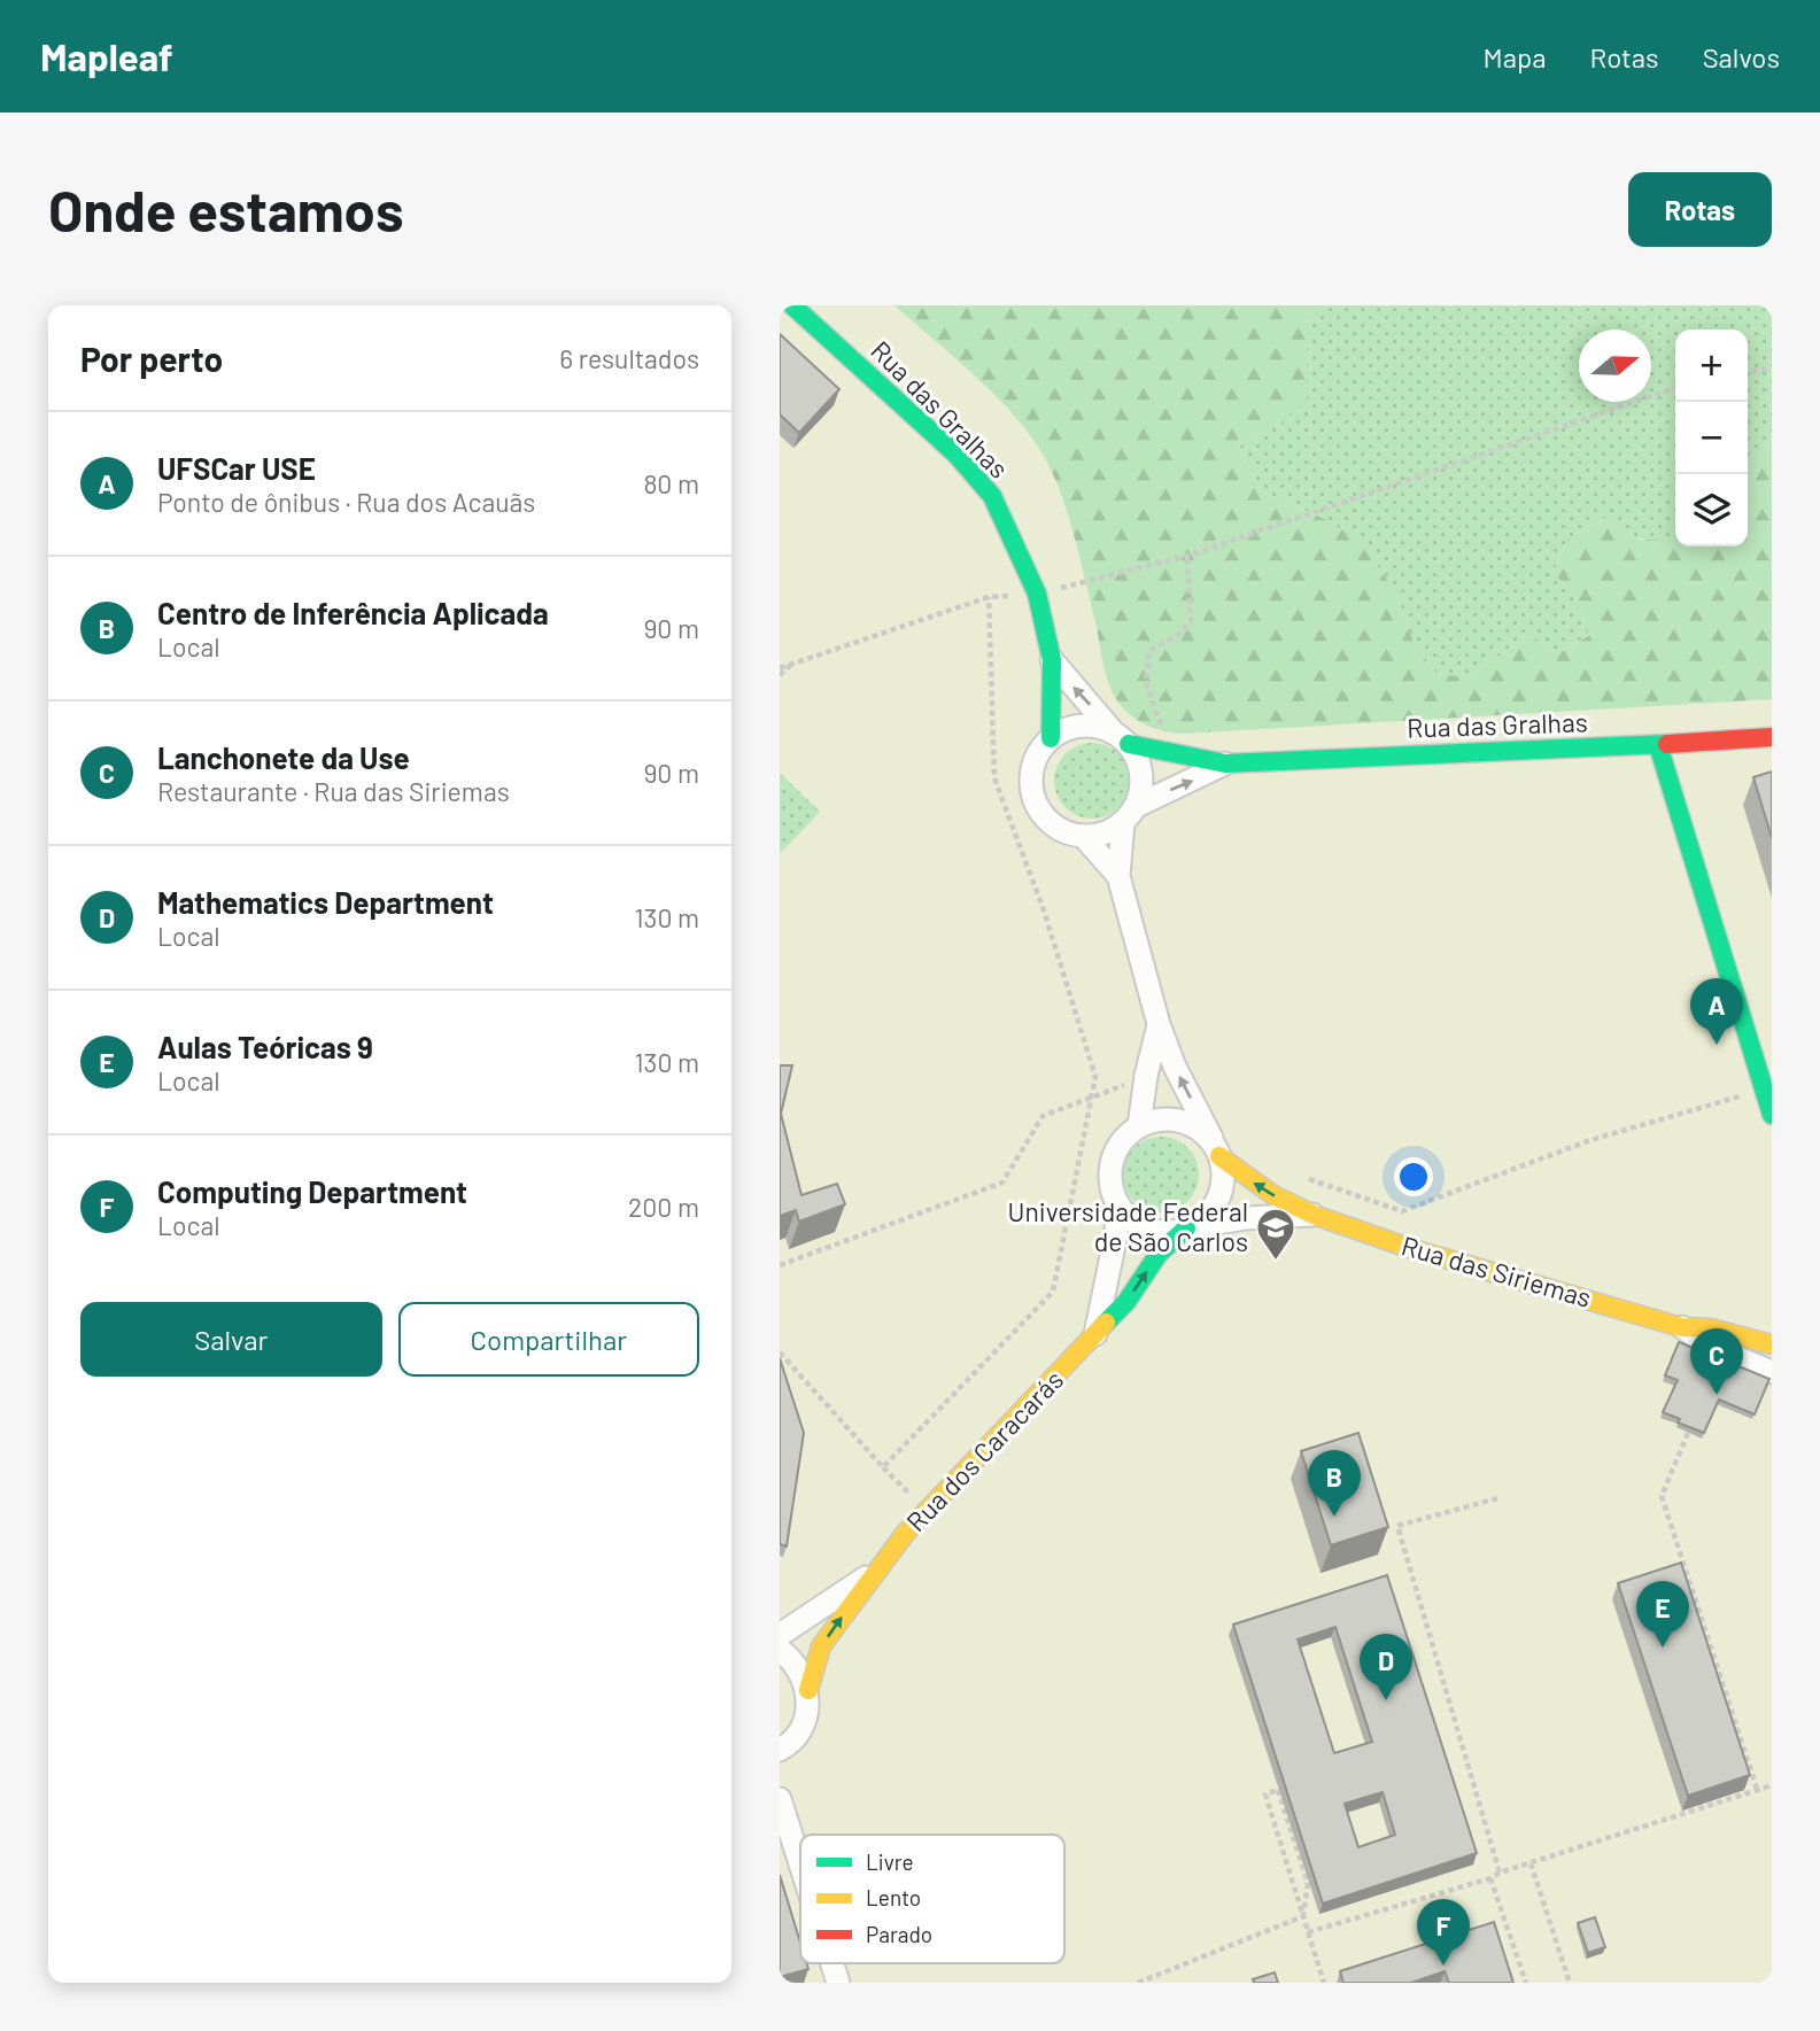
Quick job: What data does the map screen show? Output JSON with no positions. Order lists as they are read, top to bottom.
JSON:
{
  "streets": {
    "street": ["Rua das Gralhas", "Rua das Siriemas", "Rua dos Caracarás"]
  },
  "crossings": [
    ["Rua das Siriemas", "Rua dos Caracarás"]
  ],
  "places": {
    "school or university": ["Universidade Federal de São Carlos"]
  },
  "legend": ["Livre", "Lento", "Parado"],
  "north": "right",
  "page": {
    "header": "Mapleaf",
    "nav": ["Mapa", "Rotas", "Salvos"],
    "buttons": [
      "Rotas",
      ["Salvar", "Compartilhar"]
    ],
    "title": "Onde estamos",
    "heading": ["Por perto", "6 resultados"],
    "map_buttons": ["+", "−"],
    "list": [
      {
        "mark": "A",
        "name": "UFSCar USE",
        "note": "Ponto de ônibus · Rua dos Acauãs",
        "value": "80 m"
      },
      {
        "mark": "B",
        "name": "Centro de Inferência Aplicada",
        "note": "Local",
        "value": "90 m"
      },
      {
        "mark": "C",
        "name": "Lanchonete da Use",
        "note": "Restaurante · Rua das Siriemas",
        "value": "90 m"
      },
      {
        "mark": "D",
        "name": "Mathematics Department",
        "note": "Local",
        "value": "130 m"
      },
      {
        "mark": "E",
        "name": "Aulas Teóricas 9",
        "note": "Local",
        "value": "130 m"
      },
      {
        "mark": "F",
        "name": "Computing Department",
        "note": "Local",
        "value": "200 m"
      }
    ],
    "pins": [
      "A",
      "C",
      "B",
      "E",
      "D",
      "F"
    ]
  }
}
